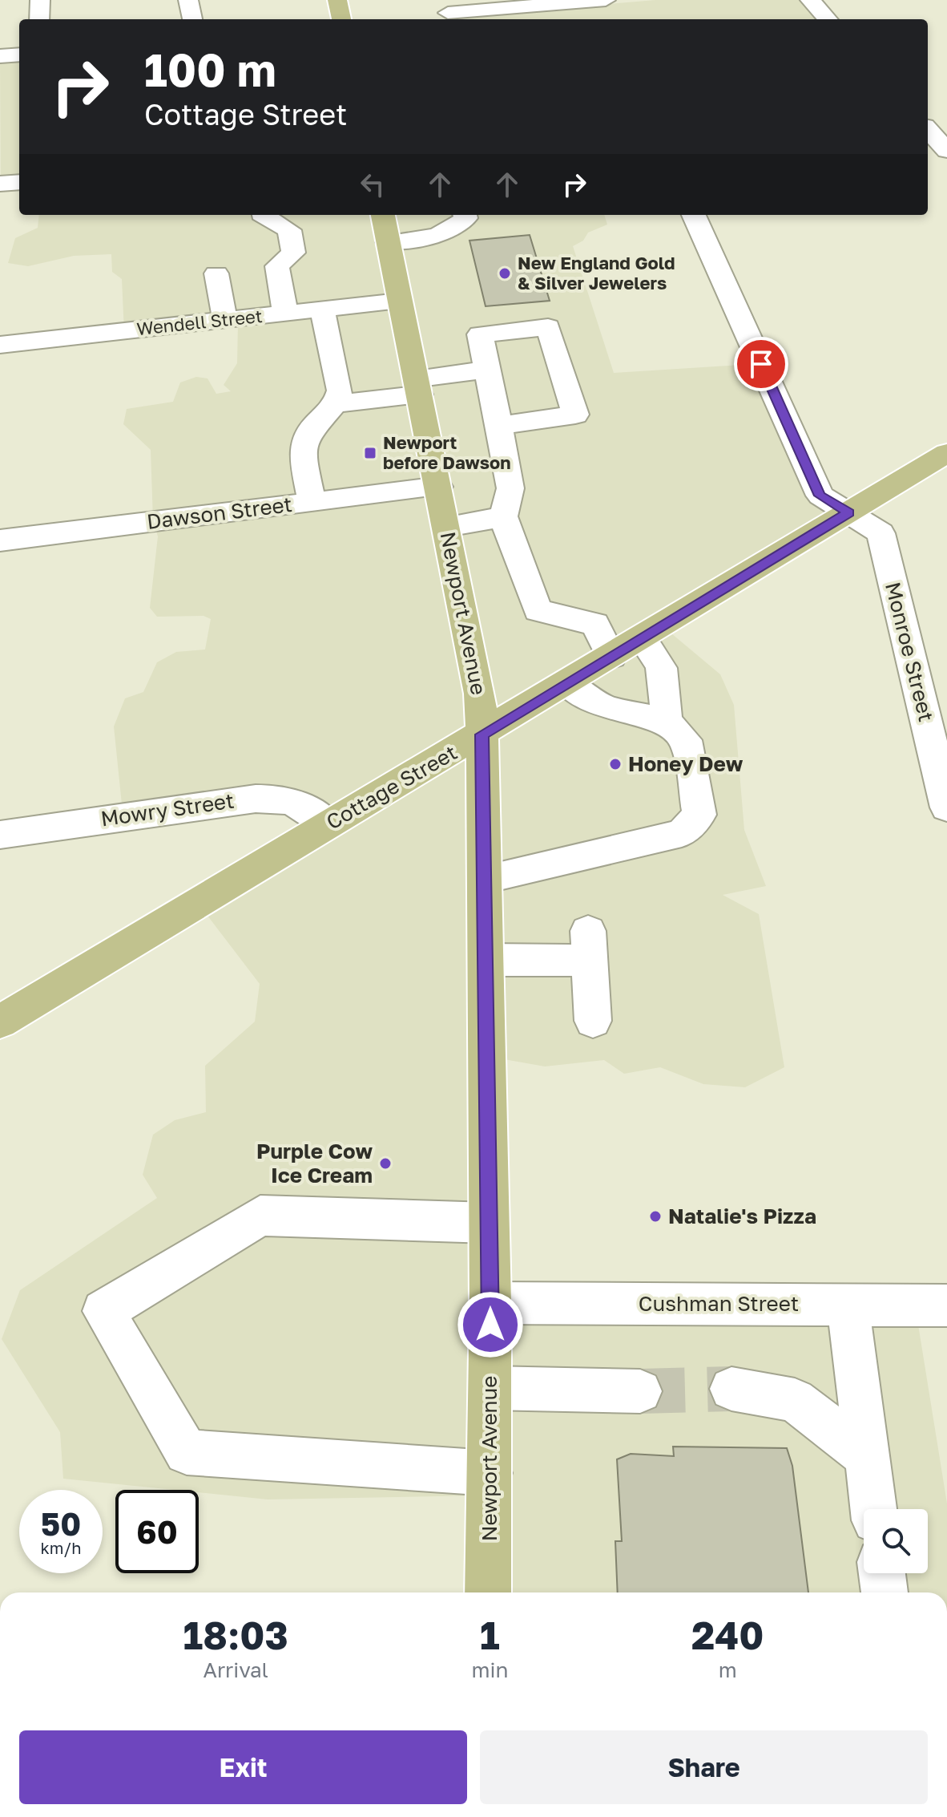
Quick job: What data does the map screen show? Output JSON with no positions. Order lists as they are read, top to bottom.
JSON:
{
  "streets": {
    "main road": ["Newport Avenue", "Cottage Street"],
    "street": [
      "Wendell Street",
      "Dawson Street",
      "Monroe Street",
      "Mowry Street",
      "Cushman Street"
    ]
  },
  "crossings": [
    ["Wendell Street", "Newport Avenue"],
    ["Dawson Street", "Newport Avenue"],
    ["Newport Avenue", "Cottage Street"],
    ["Newport Avenue", "Cushman Street"],
    ["Monroe Street", "Cottage Street"],
    ["Cottage Street", "Mowry Street"]
  ],
  "places": {
    "other": [
      "New England Gold & Silver Jewelers",
      "Honey Dew",
      "Purple Cow Ice Cream",
      "Natalie's Pizza"
    ],
    "transit": ["Newport before Dawson"]
  },
  "page": {
    "turn": ["100 m", "Cottage Street"],
    "speed": "50 km/h",
    "limit": "60",
    "eta": [
      "18:03",
      "Arrival",
      "1",
      "min",
      "240",
      "m"
    ],
    "buttons": ["Exit", "Share"]
  }
}
